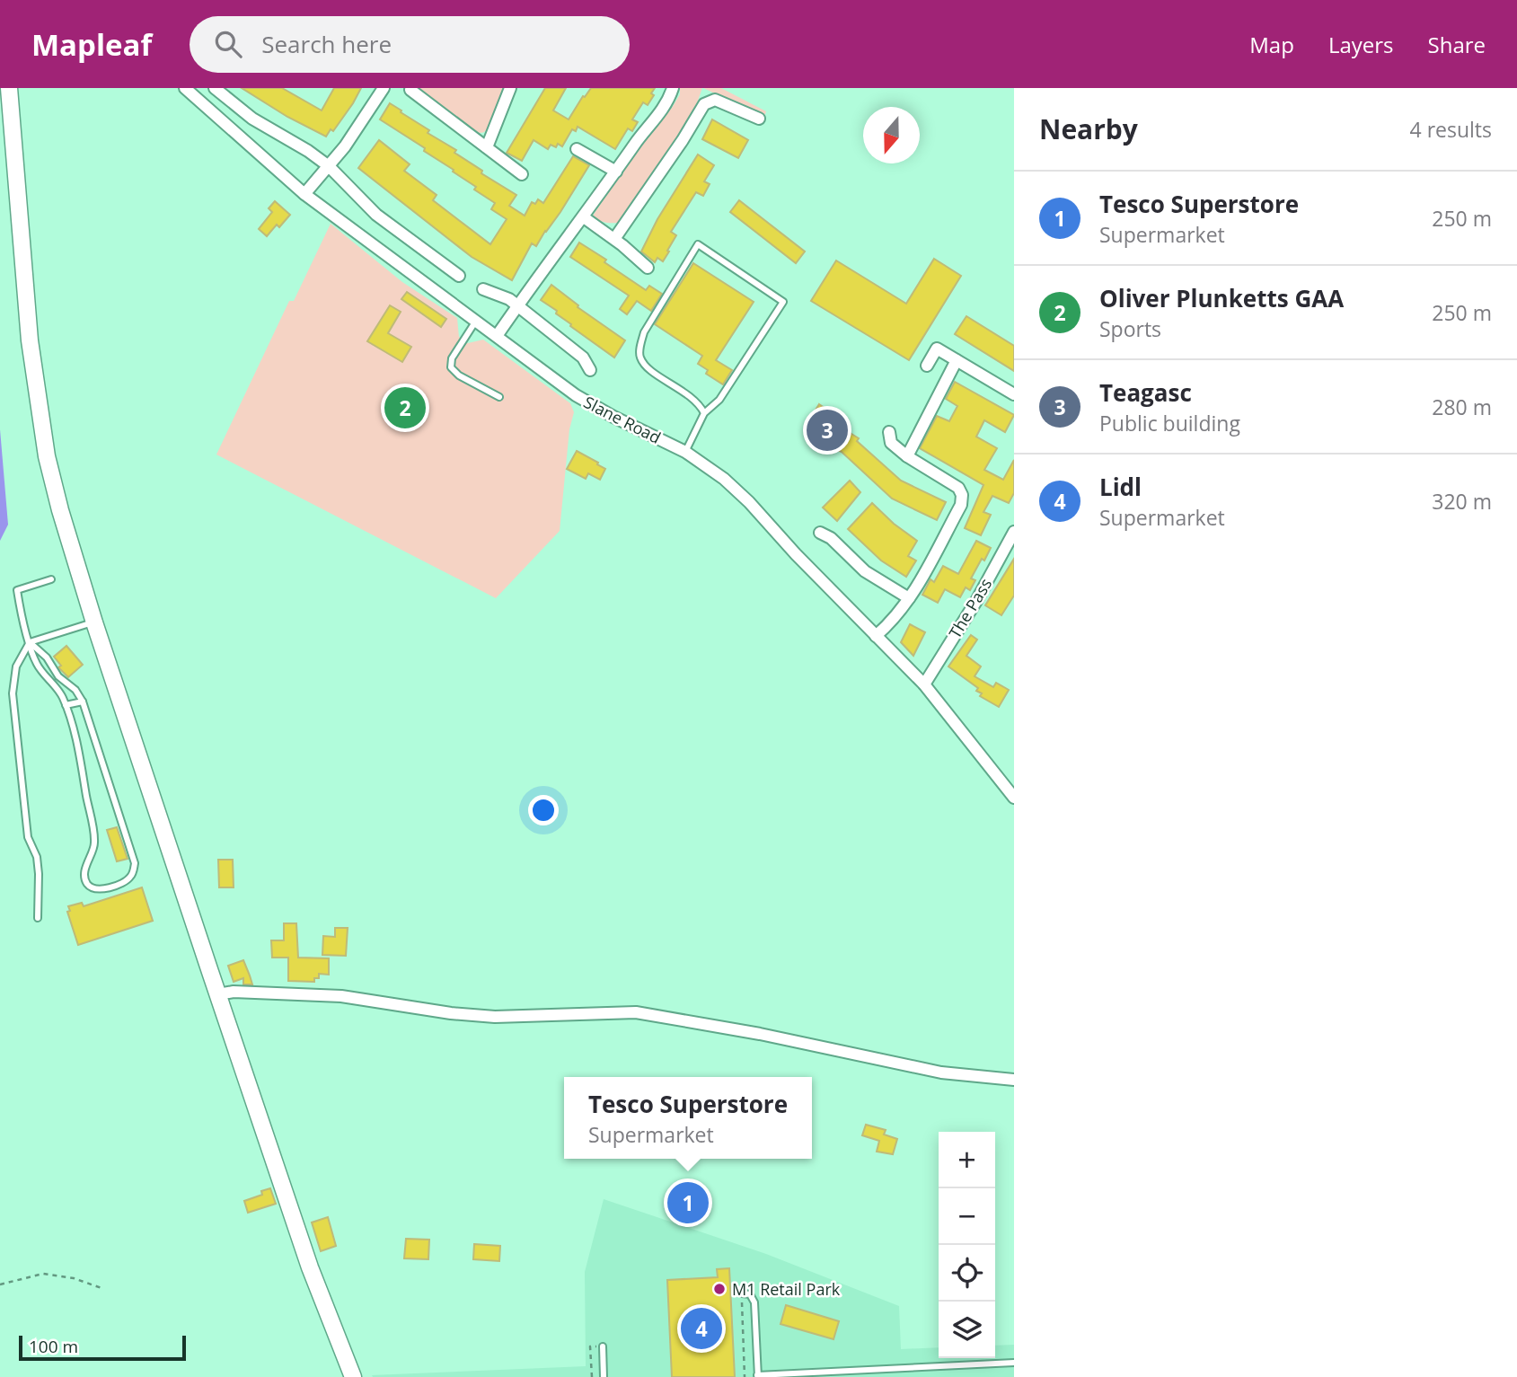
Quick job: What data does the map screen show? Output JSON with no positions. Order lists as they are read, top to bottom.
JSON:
{
  "streets": {
    "street": ["Slane Road", "The Pass"]
  },
  "crossings": [
    ["Slane Road", "The Pass"]
  ],
  "places": ["M1 Retail Park"],
  "scale_bar": "100 m",
  "north": "bottom",
  "page": {
    "header": "Mapleaf",
    "search": "Search here",
    "nav": ["Map", "Layers", "Share"],
    "heading": ["Nearby", "4 results"],
    "list": [
      {
        "mark": "1",
        "name": "Tesco Superstore",
        "note": "Supermarket",
        "value": "250 m"
      },
      {
        "mark": "2",
        "name": "Oliver Plunketts GAA",
        "note": "Sports",
        "value": "250 m"
      },
      {
        "mark": "3",
        "name": "Teagasc",
        "note": "Public building",
        "value": "280 m"
      },
      {
        "mark": "4",
        "name": "Lidl",
        "note": "Supermarket",
        "value": "320 m"
      }
    ],
    "pins": [
      "2",
      "3",
      "1",
      "4"
    ],
    "popup": ["Tesco Superstore", "Supermarket"],
    "map_buttons": ["+", "−"],
    "scale": "100 m"
  }
}
